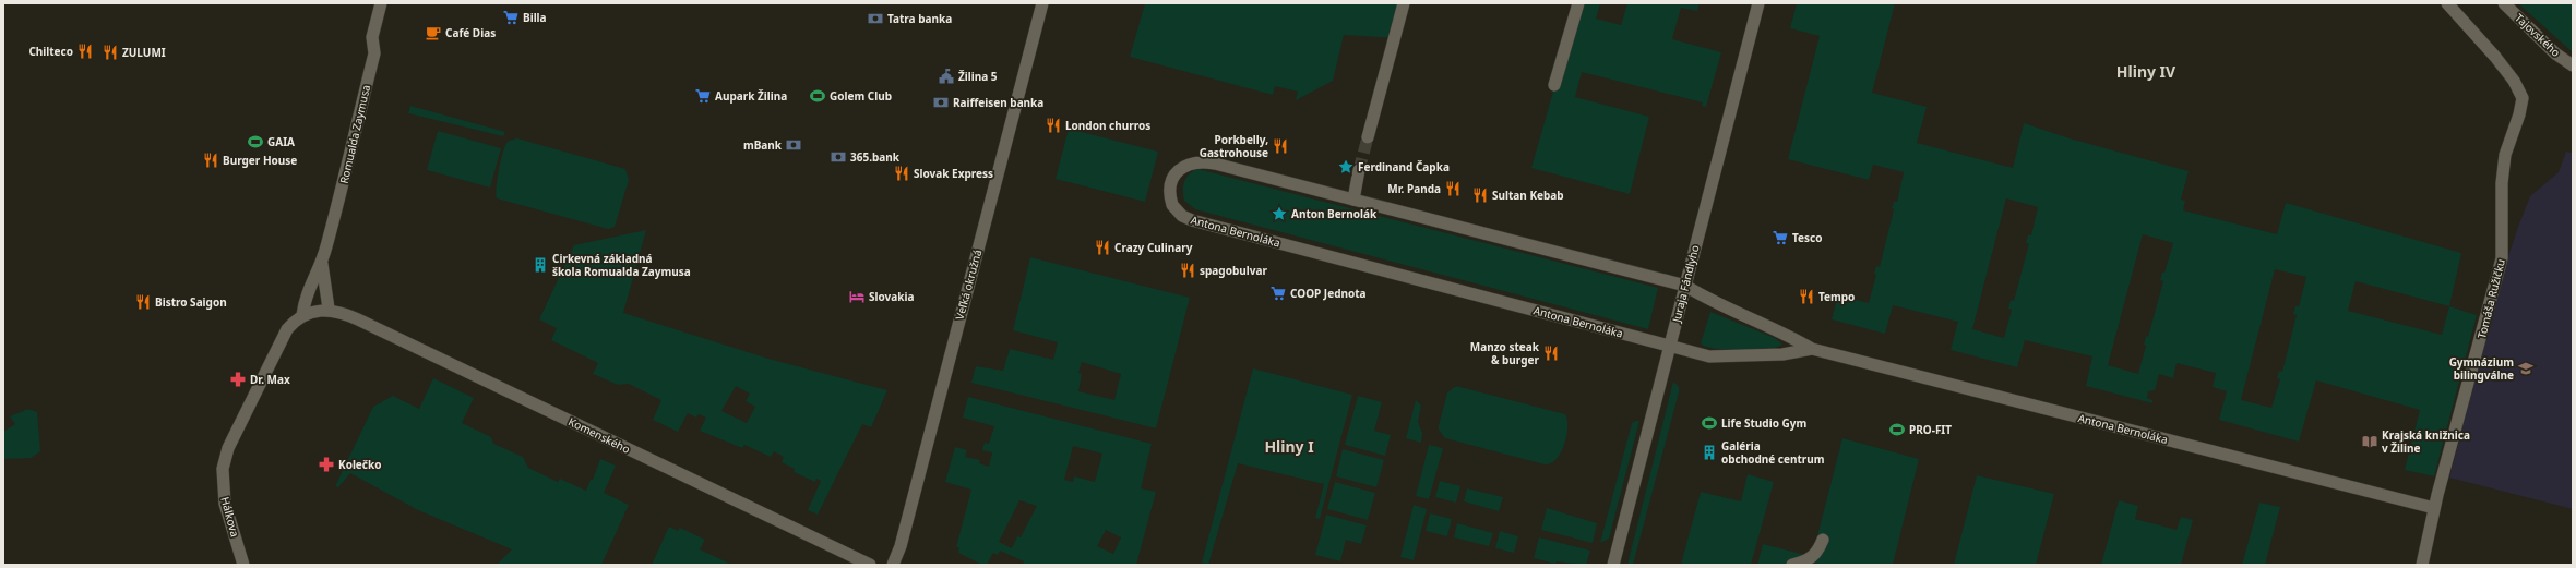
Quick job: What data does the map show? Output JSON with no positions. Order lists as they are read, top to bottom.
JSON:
{
  "streets": {
    "street": [
      "Tajovského",
      "Romualda Zaymusa",
      "Antona Bernoláka",
      "Juraja Fándlyho",
      "Veľká okružná",
      "Tomáša Ružičku",
      "Komenského",
      "Hálkova"
    ]
  },
  "crossings": [
    ["Romualda Zaymusa", "Komenského"],
    ["Romualda Zaymusa", "Hálkova"],
    ["Antona Bernoláka", "Juraja Fándlyho"],
    ["Antona Bernoláka", "Tomáša Ružičku"]
  ],
  "districts": ["Hliny IV", "Hliny I"],
  "places": {
    "supermarket": [
      "Billa",
      "Aupark Žilina",
      "Tesco",
      "COOP Jednota"
    ],
    "bank": [
      "Tatra banka",
      "Raiffeisen banka",
      "mBank",
      "365.bank"
    ],
    "cafe": ["Café Dias"],
    "restaurant": [
      "Chilteco",
      "ZULUMI",
      "London churros",
      "Porkbelly, Gastrohouse",
      "Burger House",
      "Slovak Express",
      "Mr. Panda",
      "Sultan Kebab",
      "Crazy Culinary",
      "spagobulvar",
      "Tempo",
      "Bistro Saigon",
      "Manzo steak & burger"
    ],
    "public building": ["Žilina 5"],
    "sports": [
      "Golem Club",
      "GAIA",
      "Life Studio Gym",
      "PRO-FIT"
    ],
    "place": ["Ferdinand Čapka", "Anton Bernolák"],
    "building": ["Cirkevná základná škola Romualda Zaymusa", "Galéria obchodné centrum"],
    "hotel": ["Slovakia"],
    "school or university": ["Gymnázium bilingválne"],
    "pharmacy": ["Dr. Max", "Kolečko"],
    "library": ["Krajská knižnica v Žiline"]
  }
}
